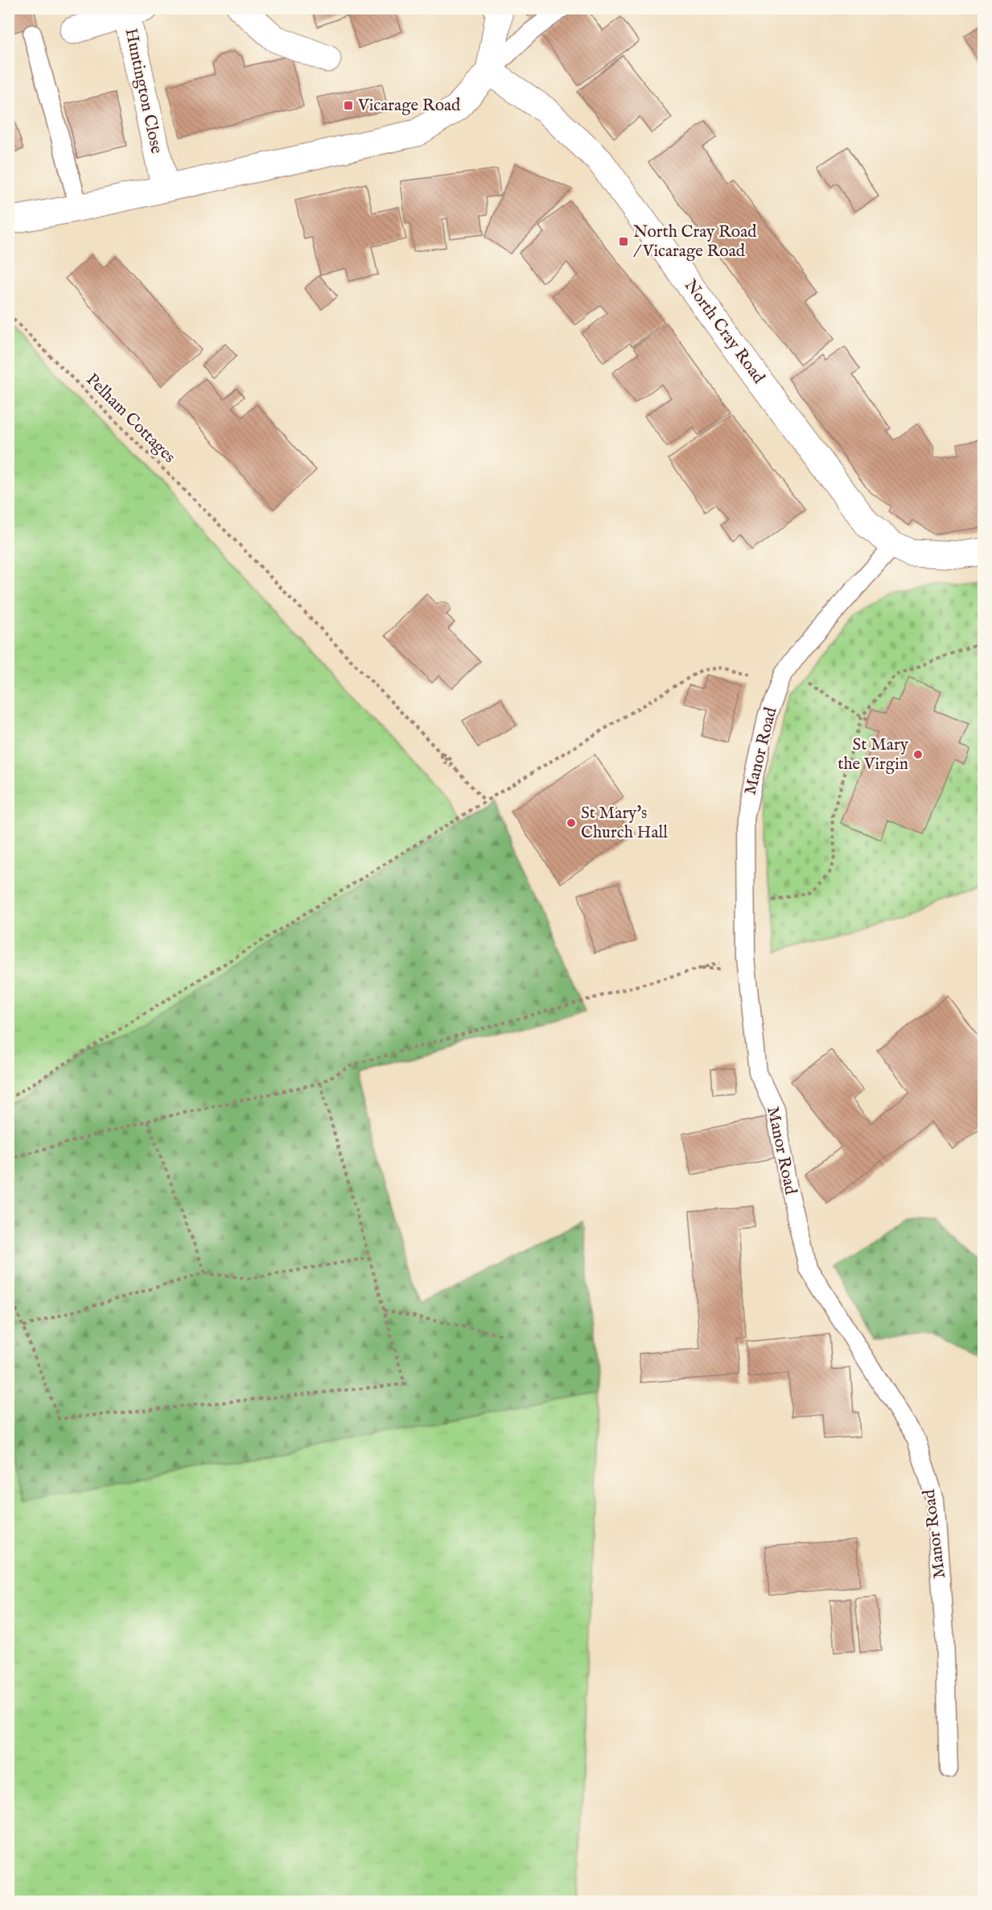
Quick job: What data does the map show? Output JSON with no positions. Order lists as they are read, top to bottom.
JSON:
{
  "streets": {
    "main road": ["Huntington Close", "North Cray Road"],
    "lane": ["Manor Road"],
    "path": ["Pelham Cottages"]
  },
  "crossings": [
    ["North Cray Road", "Manor Road"]
  ],
  "places": {
    "transit": ["Vicarage Road", "North Cray Road / Vicarage Road"],
    "other": ["St Mary the Virgin", "St Mary's Church Hall"]
  }
}
